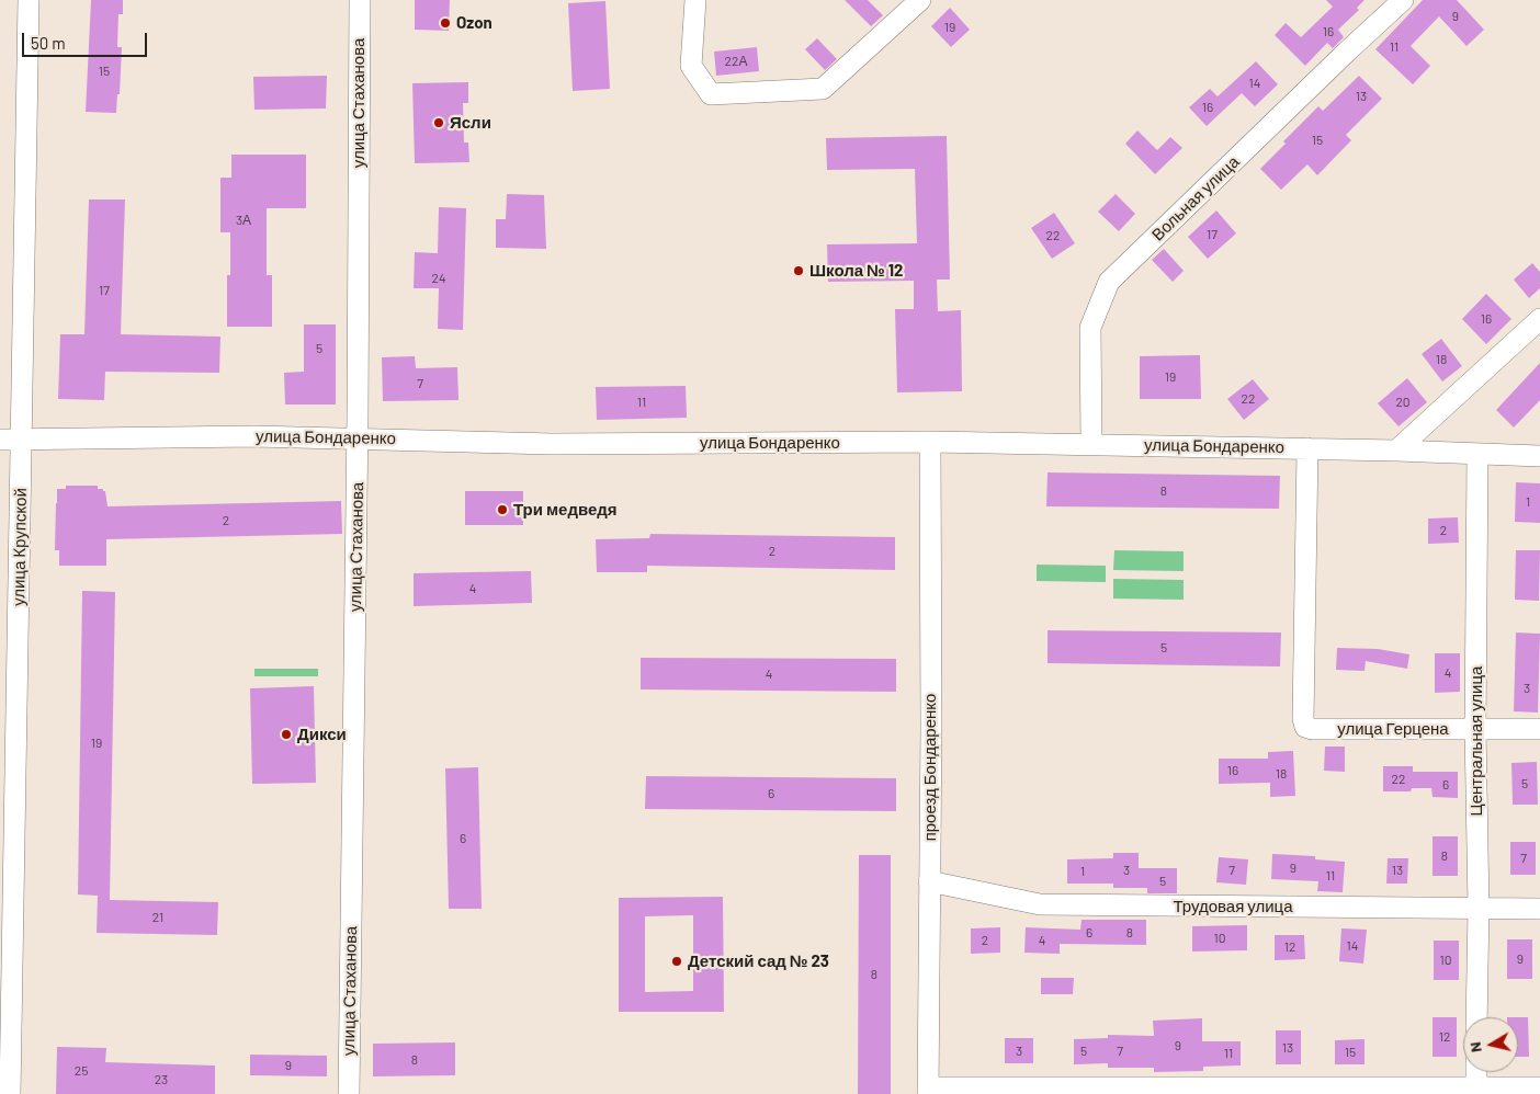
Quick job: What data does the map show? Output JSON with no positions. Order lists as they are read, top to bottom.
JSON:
{
  "streets": {
    "street": [
      "улица Стаханова",
      "Вольная улица",
      "улица Бондаренко",
      "улица Крупской",
      "улица Герцена",
      "Центральная улица",
      "проезд Бондаренко",
      "Трудовая улица"
    ]
  },
  "crossings": [
    ["улица Стаханова", "улица Бондаренко"],
    ["Вольная улица", "улица Бондаренко"],
    ["улица Бондаренко", "улица Крупской"],
    ["улица Бондаренко", "улица Герцена"],
    ["улица Бондаренко", "Центральная улица"],
    ["улица Бондаренко", "проезд Бондаренко"],
    ["улица Герцена", "Центральная улица"],
    ["Центральная улица", "Трудовая улица"],
    ["проезд Бондаренко", "Трудовая улица"]
  ],
  "places": [
    "Ozon",
    "Ясли",
    "Школа № 12",
    "Три медведя",
    "Дикси",
    "Детский сад № 23"
  ],
  "house_numbers": [
    "9",
    "19",
    "16",
    "11",
    "22А",
    "15",
    "14",
    "13",
    "16",
    "15",
    "3А",
    "17",
    "22",
    "24",
    "17",
    "16",
    "5",
    "18",
    "19",
    "7",
    "22",
    "11",
    "20",
    "8",
    "1",
    "2",
    "2",
    "2",
    "4",
    "5",
    "4",
    "4",
    "3",
    "19",
    "16",
    "18",
    "22",
    "5",
    "6",
    "6",
    "6",
    "8",
    "7",
    "9",
    "3",
    "7",
    "13",
    "1",
    "11",
    "5",
    "21",
    "6",
    "8",
    "10",
    "2",
    "4",
    "14",
    "12",
    "9",
    "10",
    "8",
    "12",
    "9",
    "13",
    "3",
    "5",
    "7",
    "15",
    "11",
    "8",
    "9",
    "25",
    "23"
  ],
  "scale_bar": "50 m",
  "north": "left"
}
